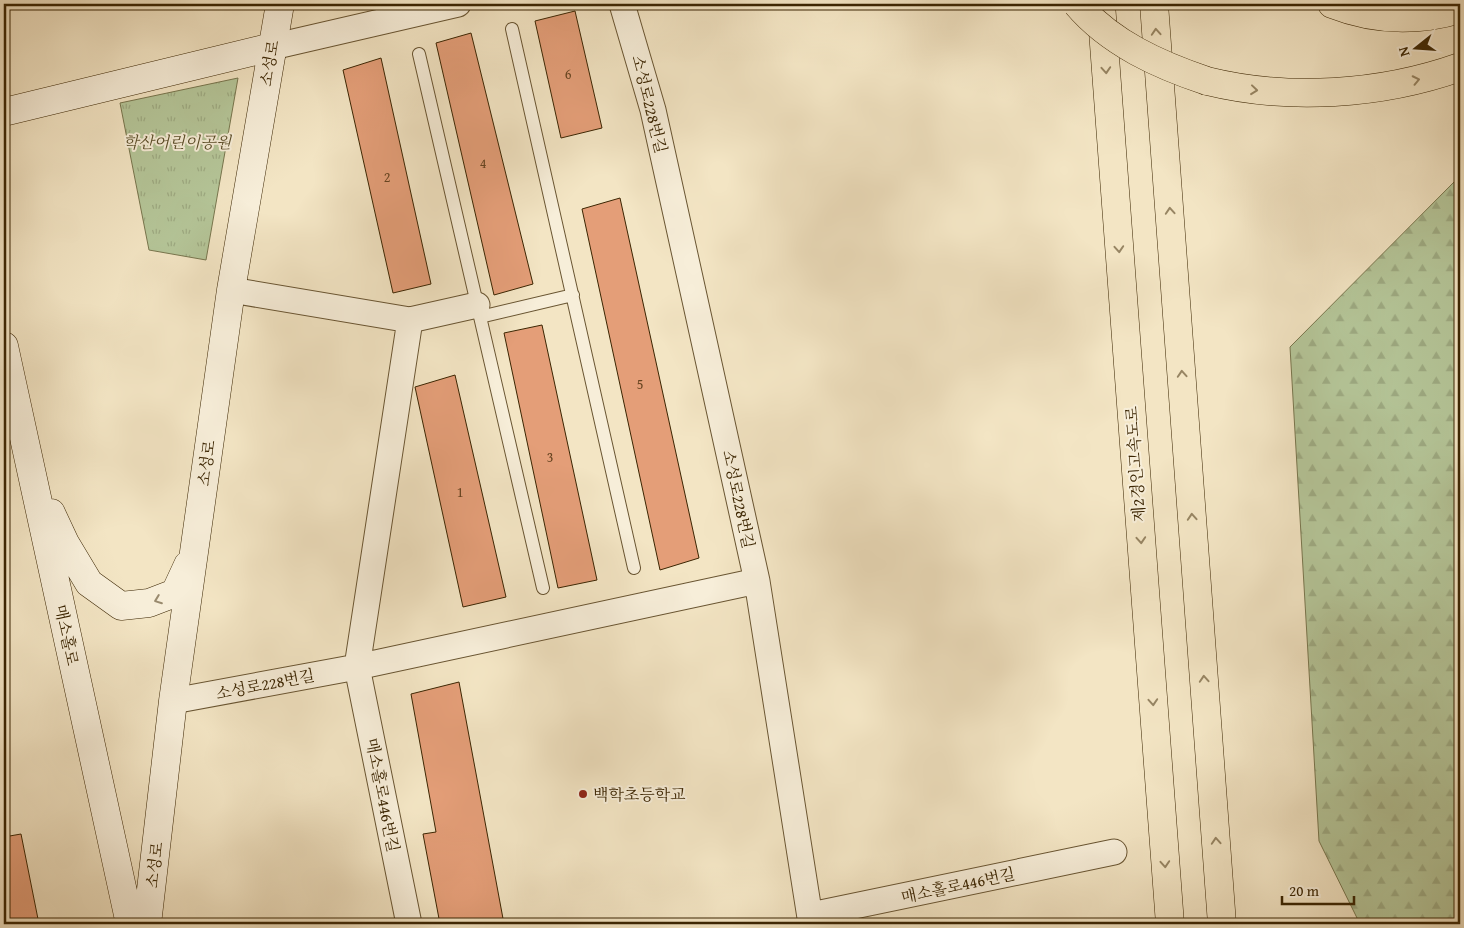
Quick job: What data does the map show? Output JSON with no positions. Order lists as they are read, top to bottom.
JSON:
{
  "streets": {
    "highway": ["제2경인고속도로"],
    "street": [
      "소성로",
      "소성로228번길",
      "매소홀로",
      "매소홀로446번길"
    ]
  },
  "crossings": [
    ["소성로", "소성로228번길"],
    ["소성로228번길", "매소홀로446번길"]
  ],
  "parks": ["학산어린이공원"],
  "places": ["백학초등학교"],
  "house_numbers": [
    "6",
    "4",
    "2",
    "5",
    "3",
    "1"
  ],
  "scale_bar": "20 m",
  "north": "left"
}
